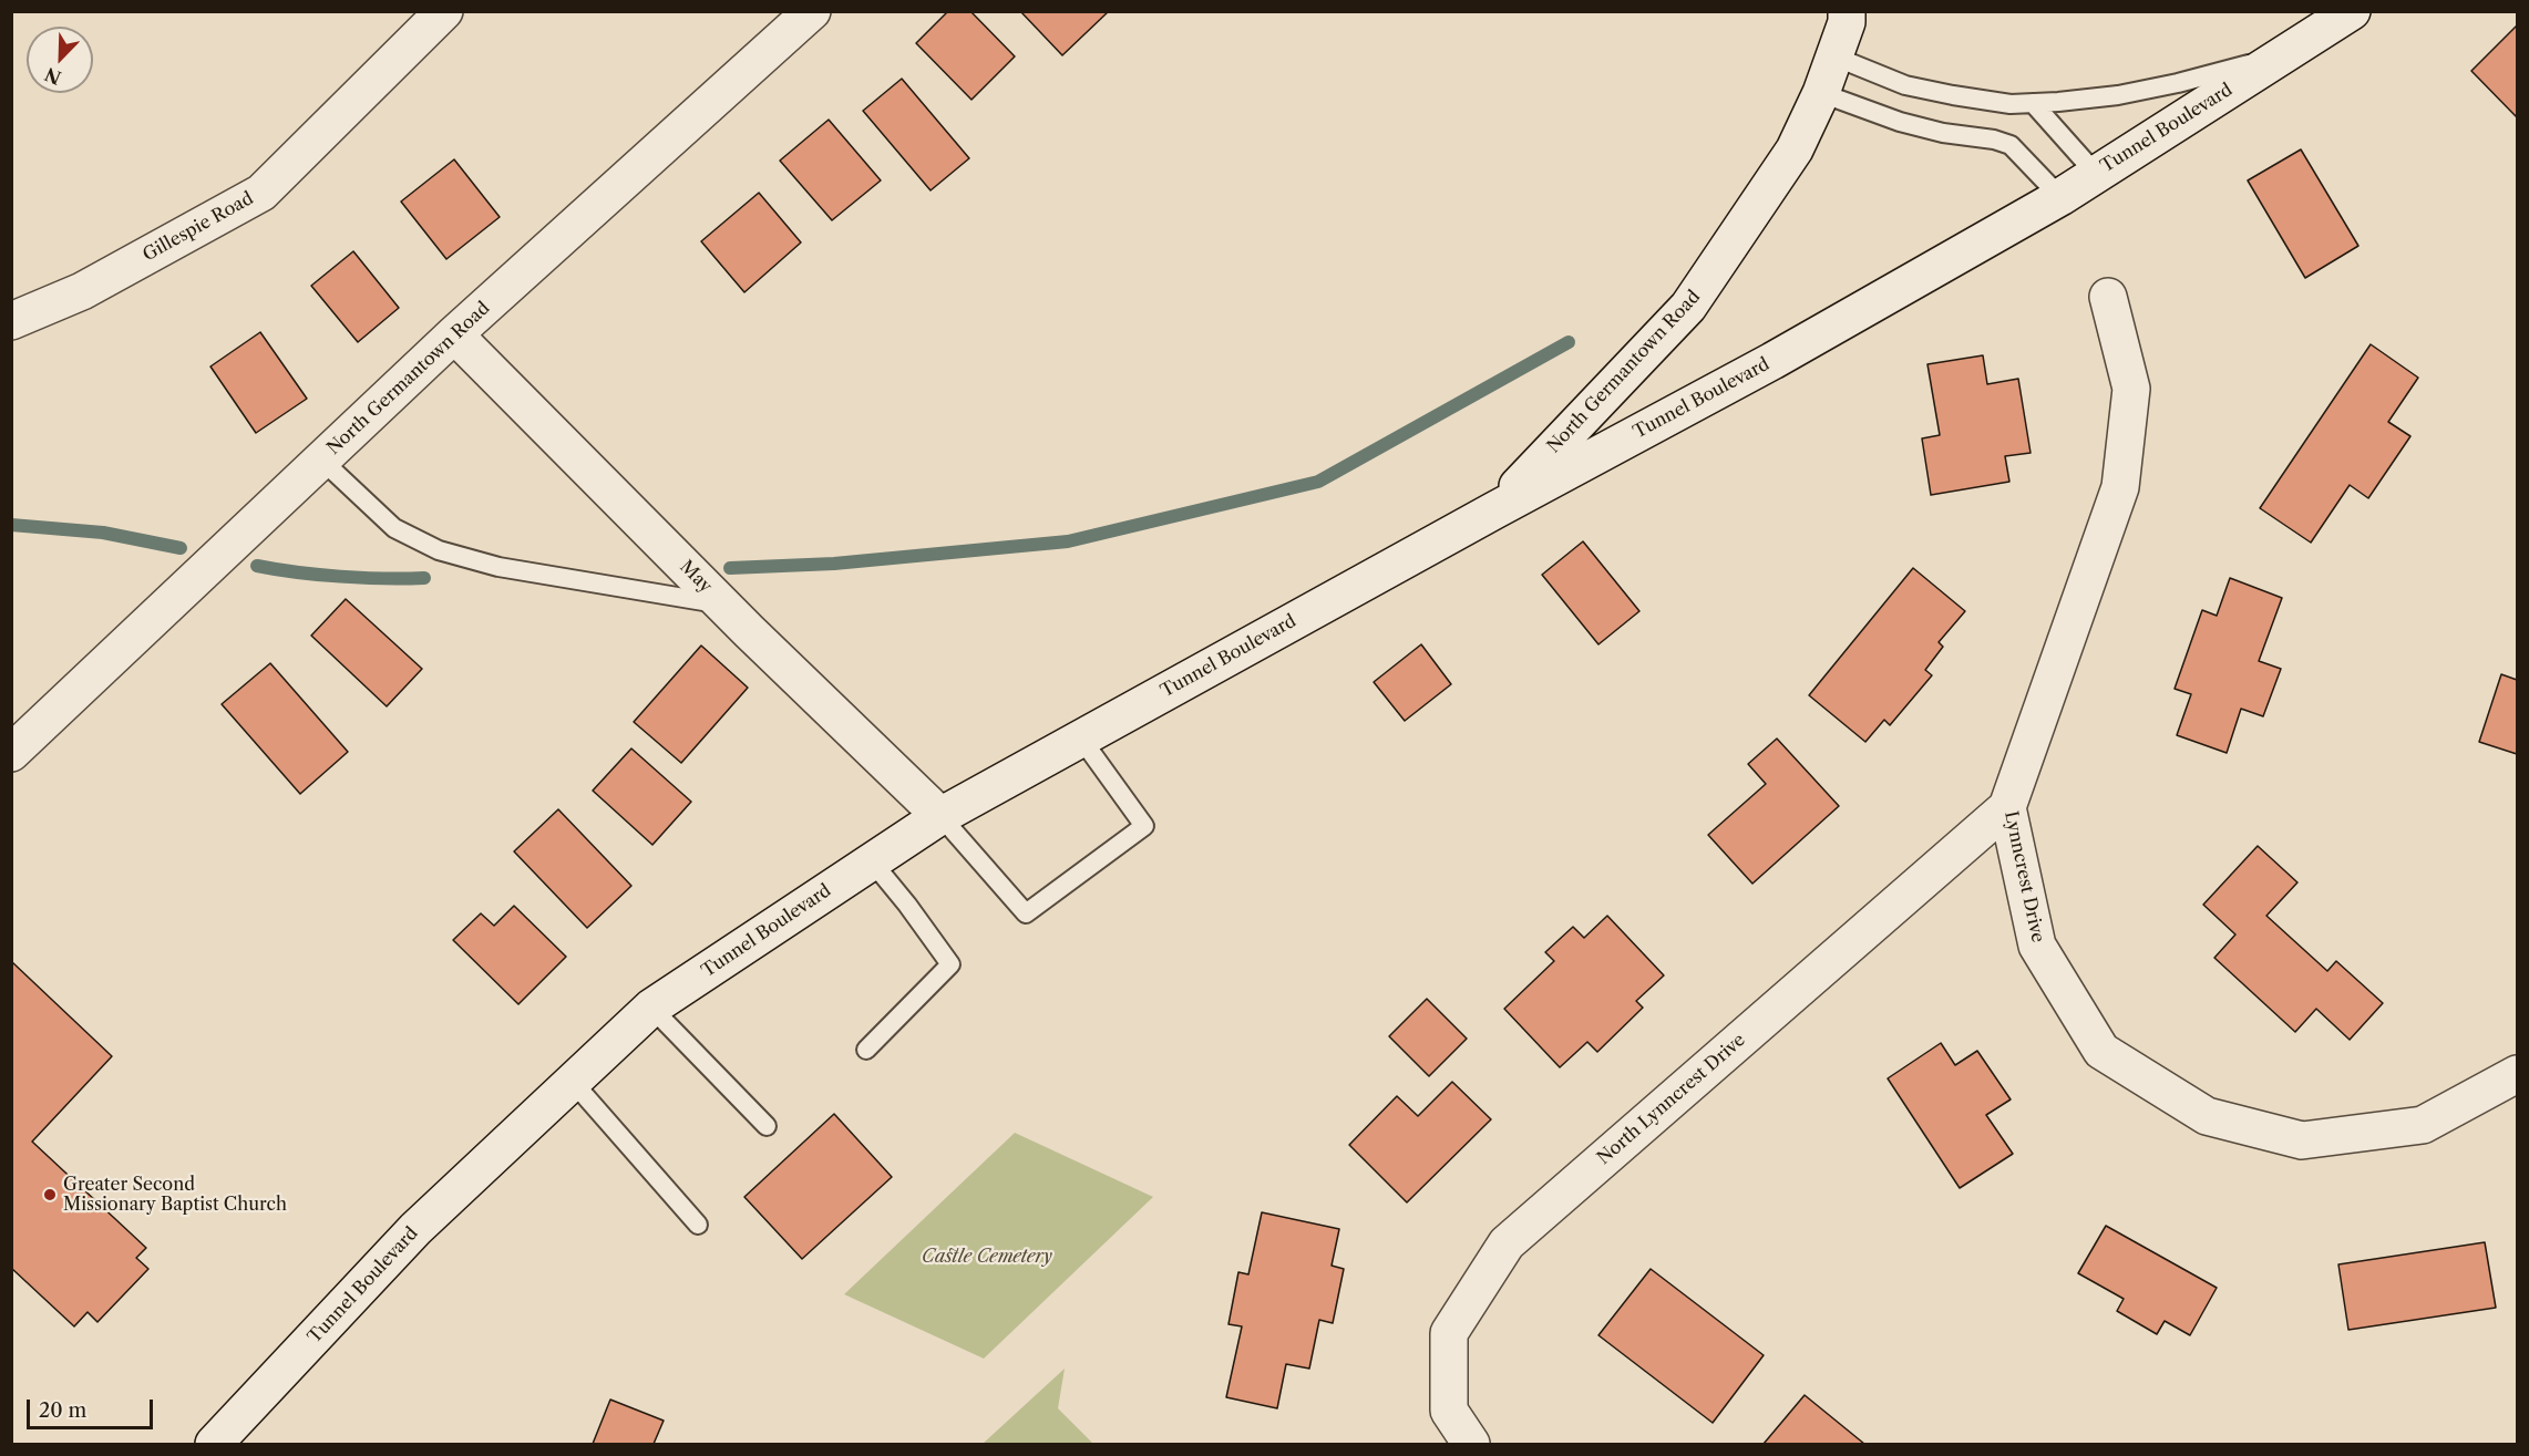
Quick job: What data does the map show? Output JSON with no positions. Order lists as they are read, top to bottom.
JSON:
{
  "streets": {
    "street": [
      "Tunnel Boulevard",
      "Gillespie Road",
      "North Germantown Road",
      "May",
      "Lynncrest Drive",
      "North Lynncrest Drive"
    ]
  },
  "crossings": [
    ["Tunnel Boulevard", "North Germantown Road"],
    ["Tunnel Boulevard", "May"],
    ["North Germantown Road", "May"],
    ["Lynncrest Drive", "North Lynncrest Drive"]
  ],
  "parks": ["Castle Cemetery"],
  "places": ["Greater Second Missionary Baptist Church"],
  "scale_bar": "20 m",
  "north": "bottom left"
}
